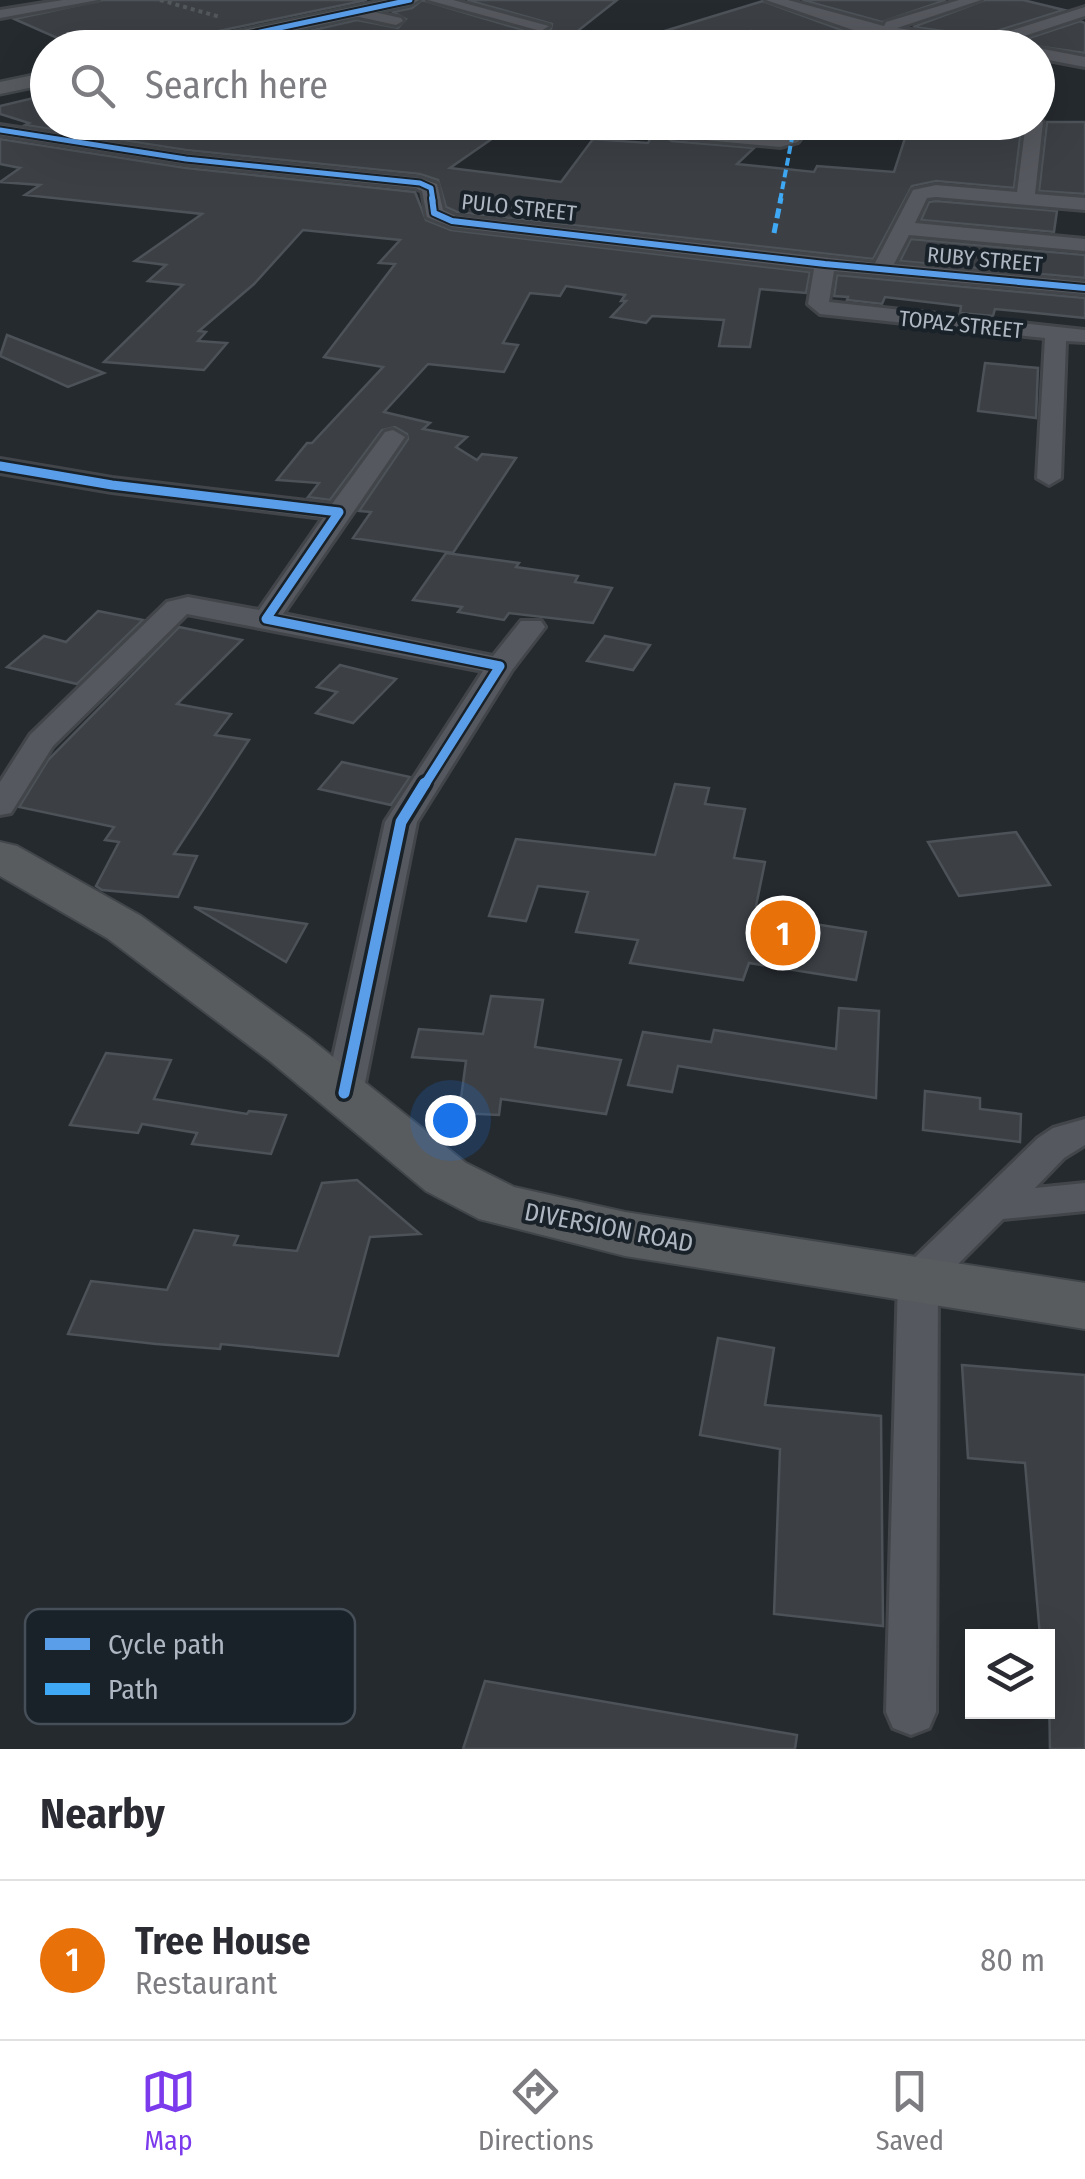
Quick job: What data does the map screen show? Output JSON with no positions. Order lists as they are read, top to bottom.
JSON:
{
  "streets": {
    "highway": ["DIVERSION ROAD"],
    "street": ["PULO STREET", "RUBY STREET", "TOPAZ STREET"]
  },
  "crossings": [
    ["PULO STREET", "RUBY STREET"],
    ["PULO STREET", "TOPAZ STREET"]
  ],
  "legend": ["Cycle path", "Path"],
  "page": {
    "search": "Search here",
    "pins": "1",
    "heading": "Nearby",
    "list": [
      {
        "mark": "1",
        "name": "Tree House",
        "note": "Restaurant",
        "value": "80 m"
      }
    ],
    "nav": ["Map", "Directions", "Saved"]
  }
}
